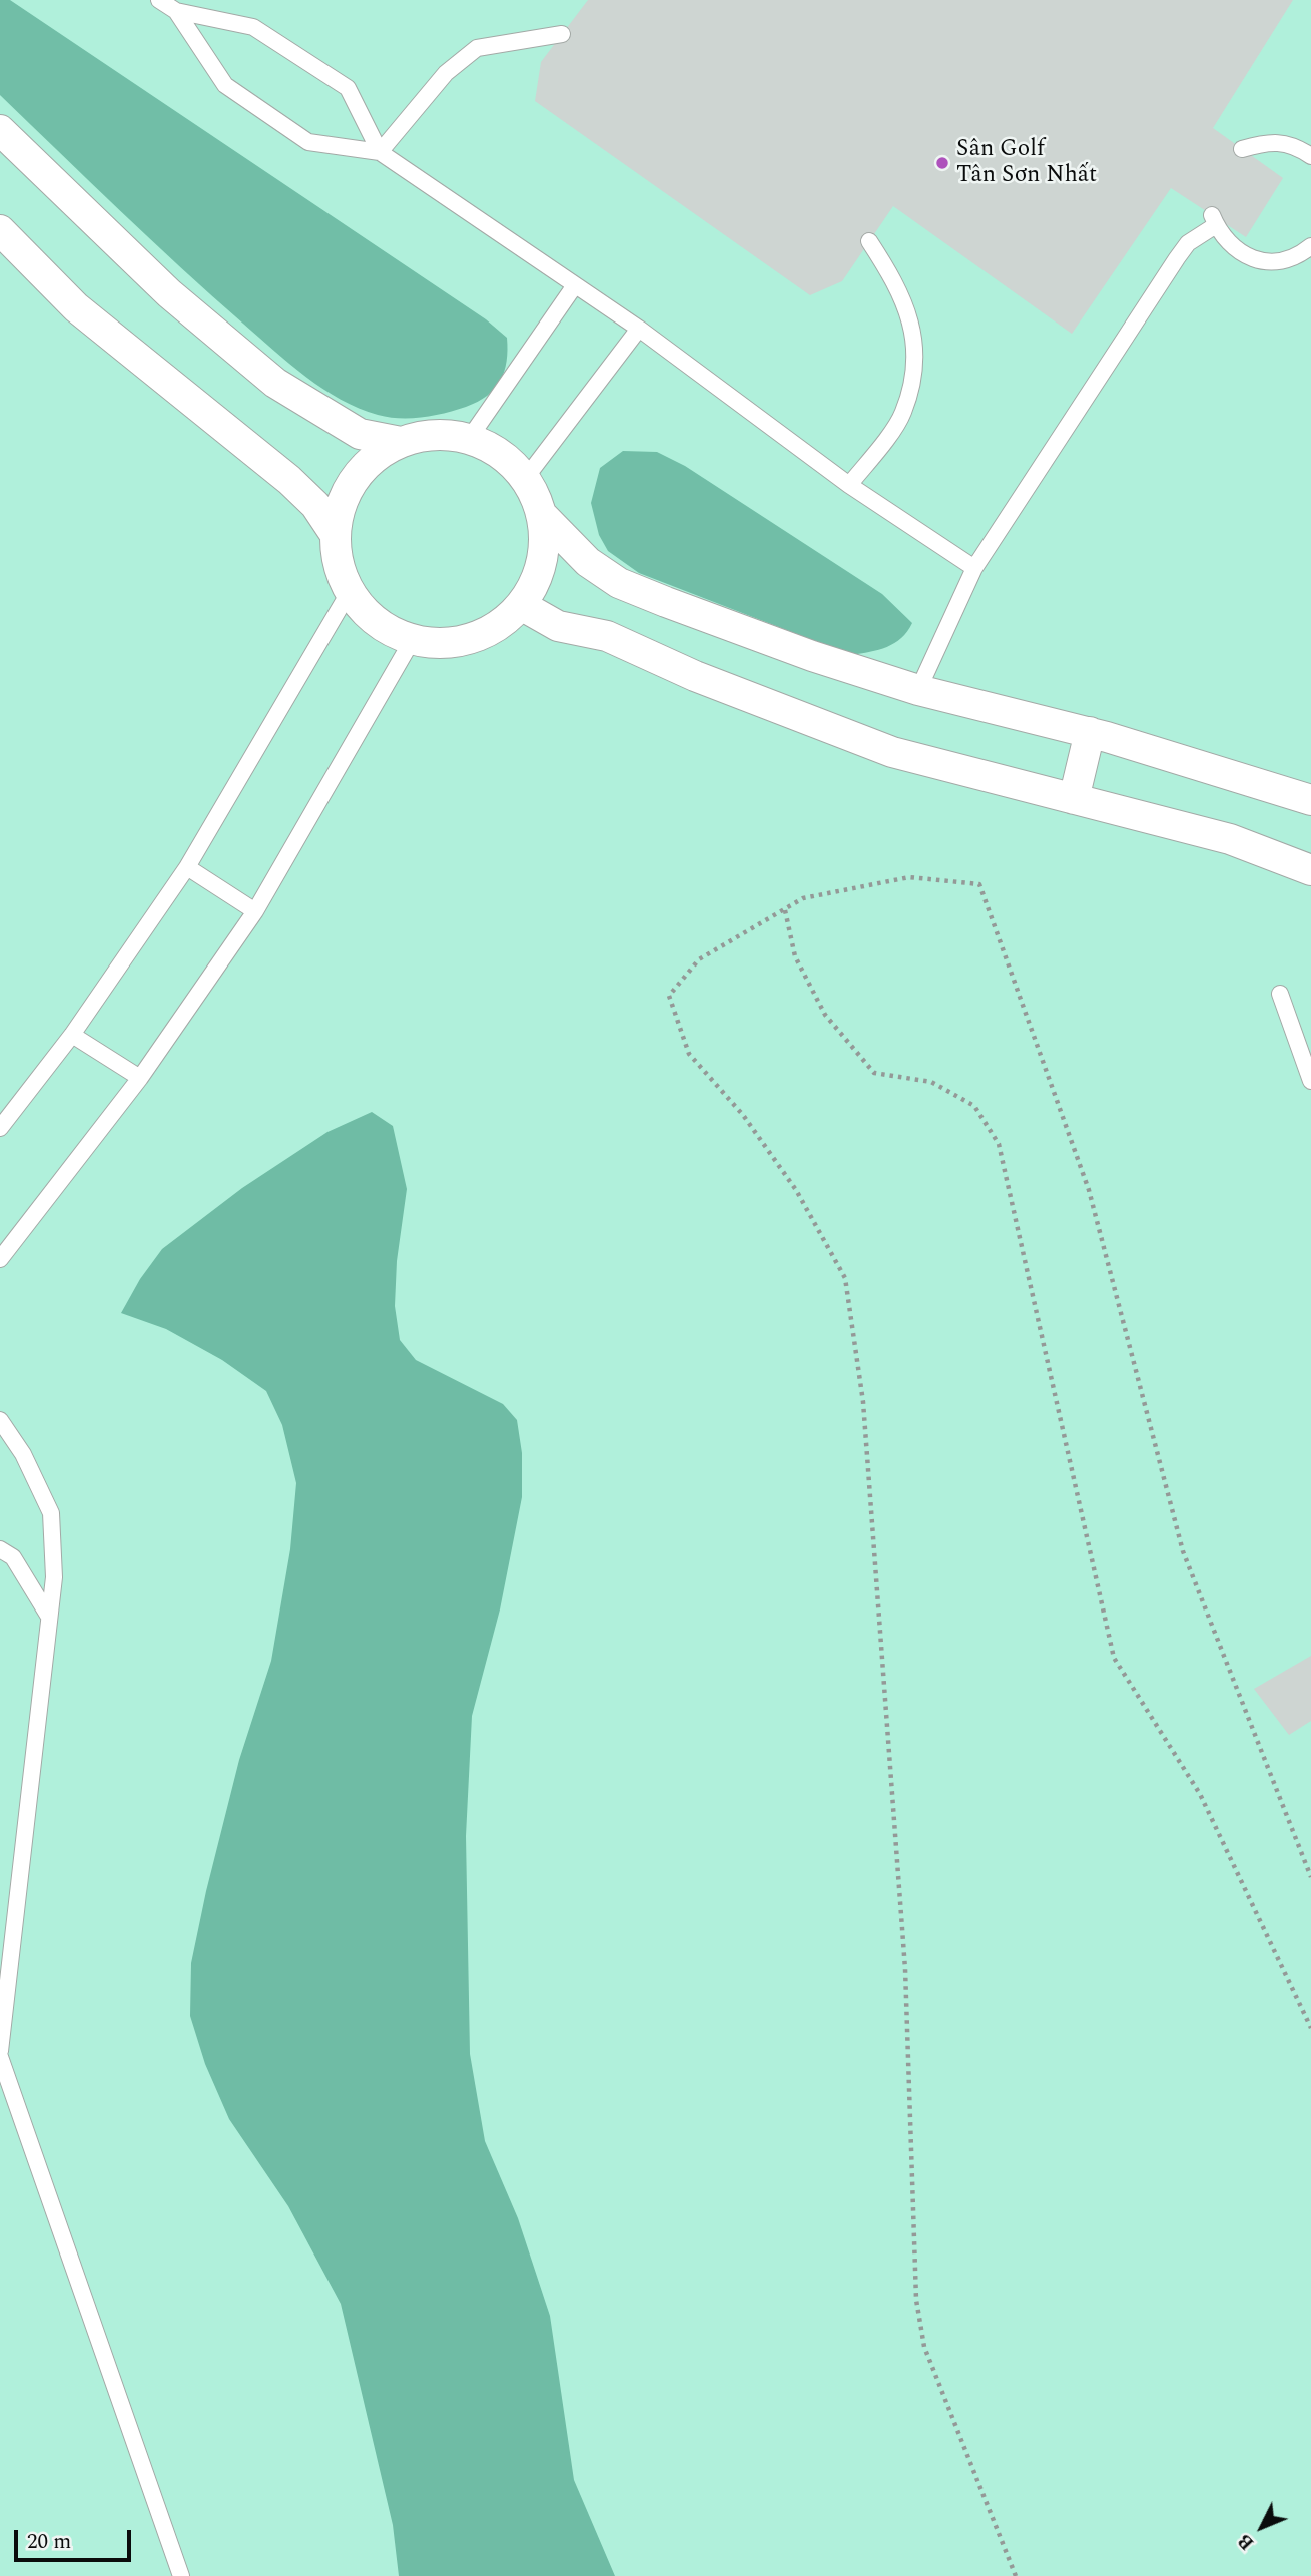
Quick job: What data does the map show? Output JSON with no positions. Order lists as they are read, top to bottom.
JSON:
{
  "places": ["Sân Golf Tân Sơn Nhất"],
  "scale_bar": "20 m",
  "north": "bottom left"
}
